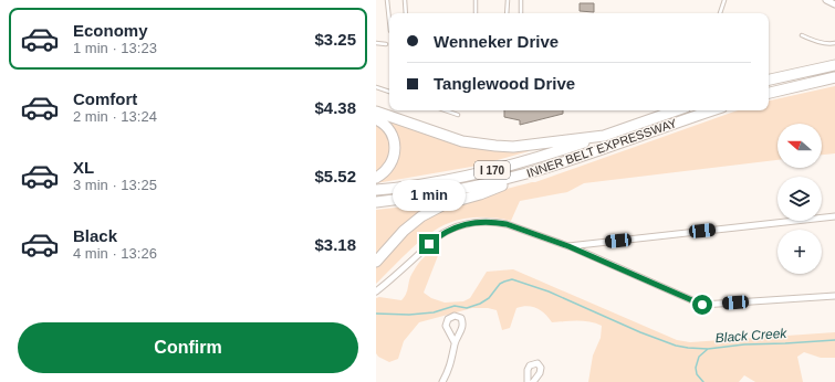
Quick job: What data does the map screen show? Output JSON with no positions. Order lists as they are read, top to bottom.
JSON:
{
  "streets": {
    "highway": ["INNER BELT EXPRESSWAY", "I 170"]
  },
  "water": ["Black Creek"],
  "north": "left",
  "page": {
    "list": [
      {
        "name": "Economy",
        "note": "1 min · 13:23",
        "value": "$3.25"
      },
      {
        "name": "Comfort",
        "note": "2 min · 13:24",
        "value": "$4.38"
      },
      {
        "name": "XL",
        "note": "3 min · 13:25",
        "value": "$5.52"
      },
      {
        "name": "Black",
        "note": "4 min · 13:26",
        "value": "$3.18"
      }
    ],
    "banner": ["Wenneker Drive", "Tanglewood Drive"],
    "map_buttons": "+",
    "bubble": "1 min",
    "buttons": "Confirm"
  }
}
